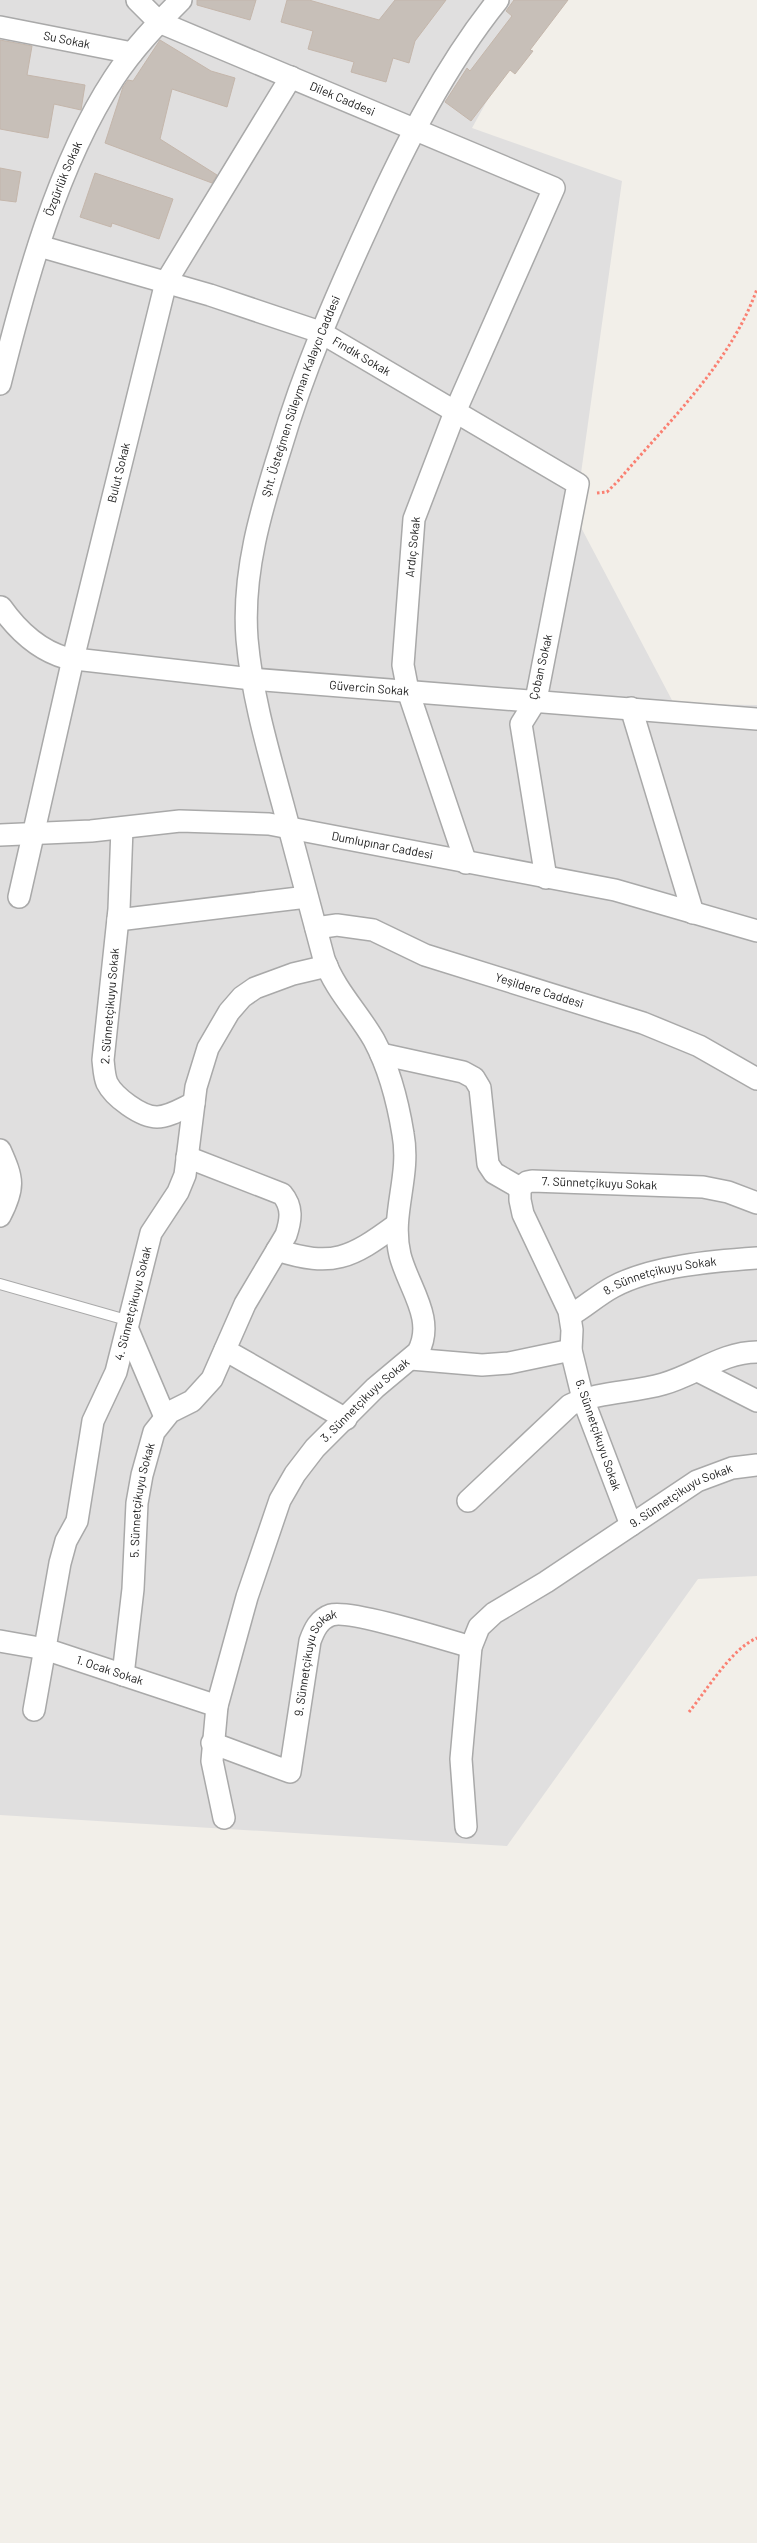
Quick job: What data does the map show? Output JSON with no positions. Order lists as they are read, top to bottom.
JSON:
{
  "streets": {
    "street": [
      "Su Sokak",
      "Dilek Caddesi",
      "Özgürlük Sokak",
      "Fındık Sokak",
      "Şht. Üsteğmen Süleyman Kalaycı Caddesi",
      "Bulut Sokak",
      "Ardıç Sokak",
      "Çoban Sokak",
      "Güvercin Sokak",
      "Dumlupınar Caddesi",
      "Yeşildere Caddesi",
      "2. Sünnetçikuyu Sokak",
      "7. Sünnetçikuyu Sokak",
      "8. Sünnetçikuyu Sokak",
      "4. Sünnetçikuyu Sokak",
      "3. Sünnetçikuyu Sokak",
      "6. Sünnetçikuyu Sokak",
      "9. Sünnetçikuyu Sokak",
      "5. Sünnetçikuyu Sokak",
      "1. Ocak Sokak"
    ]
  },
  "crossings": [
    ["Su Sokak", "Özgürlük Sokak"],
    ["Dilek Caddesi", "Özgürlük Sokak"],
    ["Dilek Caddesi", "Şht. Üsteğmen Süleyman Kalaycı Caddesi"],
    ["Dilek Caddesi", "Bulut Sokak"],
    ["Dilek Caddesi", "Ardıç Sokak"],
    ["Özgürlük Sokak", "Fındık Sokak"],
    ["Fındık Sokak", "Şht. Üsteğmen Süleyman Kalaycı Caddesi"],
    ["Fındık Sokak", "Bulut Sokak"],
    ["Fındık Sokak", "Ardıç Sokak"],
    ["Fındık Sokak", "Çoban Sokak"],
    ["Şht. Üsteğmen Süleyman Kalaycı Caddesi", "Güvercin Sokak"],
    ["Şht. Üsteğmen Süleyman Kalaycı Caddesi", "Dumlupınar Caddesi"],
    ["Şht. Üsteğmen Süleyman Kalaycı Caddesi", "3. Sünnetçikuyu Sokak"],
    ["Bulut Sokak", "Güvercin Sokak"],
    ["Bulut Sokak", "Dumlupınar Caddesi"],
    ["Ardıç Sokak", "Güvercin Sokak"],
    ["Ardıç Sokak", "Dumlupınar Caddesi"],
    ["Çoban Sokak", "Güvercin Sokak"],
    ["Çoban Sokak", "Dumlupınar Caddesi"],
    ["Dumlupınar Caddesi", "2. Sünnetçikuyu Sokak"],
    ["Yeşildere Caddesi", "3. Sünnetçikuyu Sokak"],
    ["2. Sünnetçikuyu Sokak", "4. Sünnetçikuyu Sokak"],
    ["8. Sünnetçikuyu Sokak", "6. Sünnetçikuyu Sokak"],
    ["4. Sünnetçikuyu Sokak", "3. Sünnetçikuyu Sokak"],
    ["4. Sünnetçikuyu Sokak", "5. Sünnetçikuyu Sokak"],
    ["4. Sünnetçikuyu Sokak", "1. Ocak Sokak"],
    ["3. Sünnetçikuyu Sokak", "9. Sünnetçikuyu Sokak"],
    ["3. Sünnetçikuyu Sokak", "1. Ocak Sokak"],
    ["6. Sünnetçikuyu Sokak", "9. Sünnetçikuyu Sokak"],
    ["5. Sünnetçikuyu Sokak", "1. Ocak Sokak"]
  ]
}
